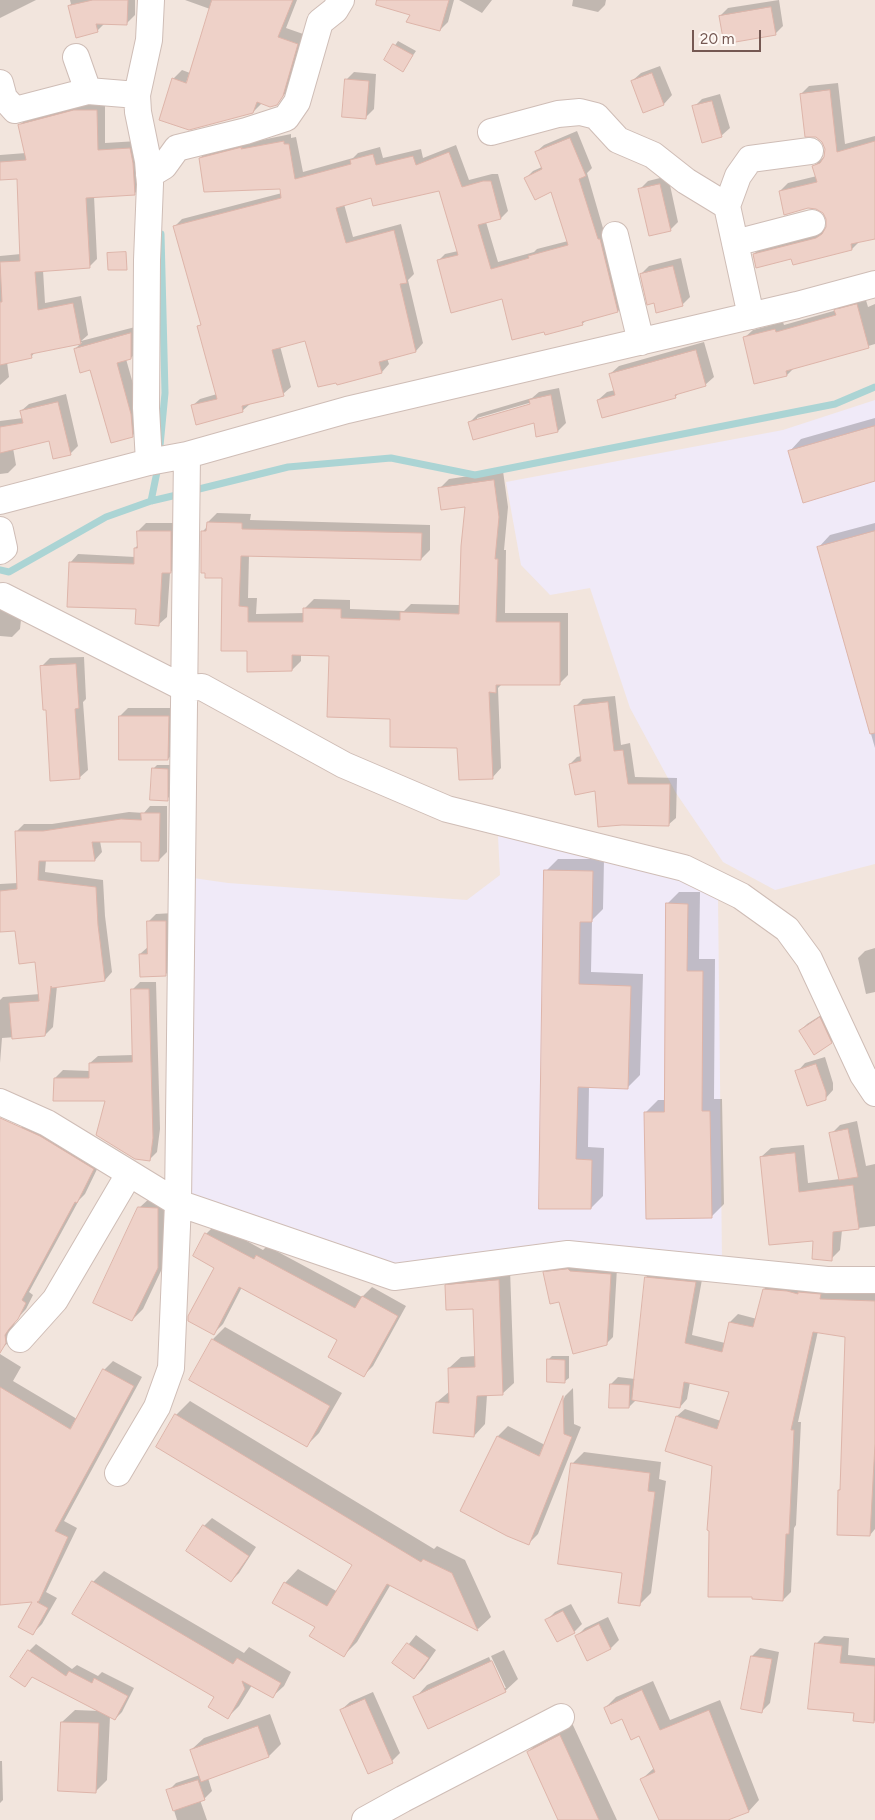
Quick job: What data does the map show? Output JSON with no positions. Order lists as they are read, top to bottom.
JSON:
{
  "scale_bar": "20 m"
}
